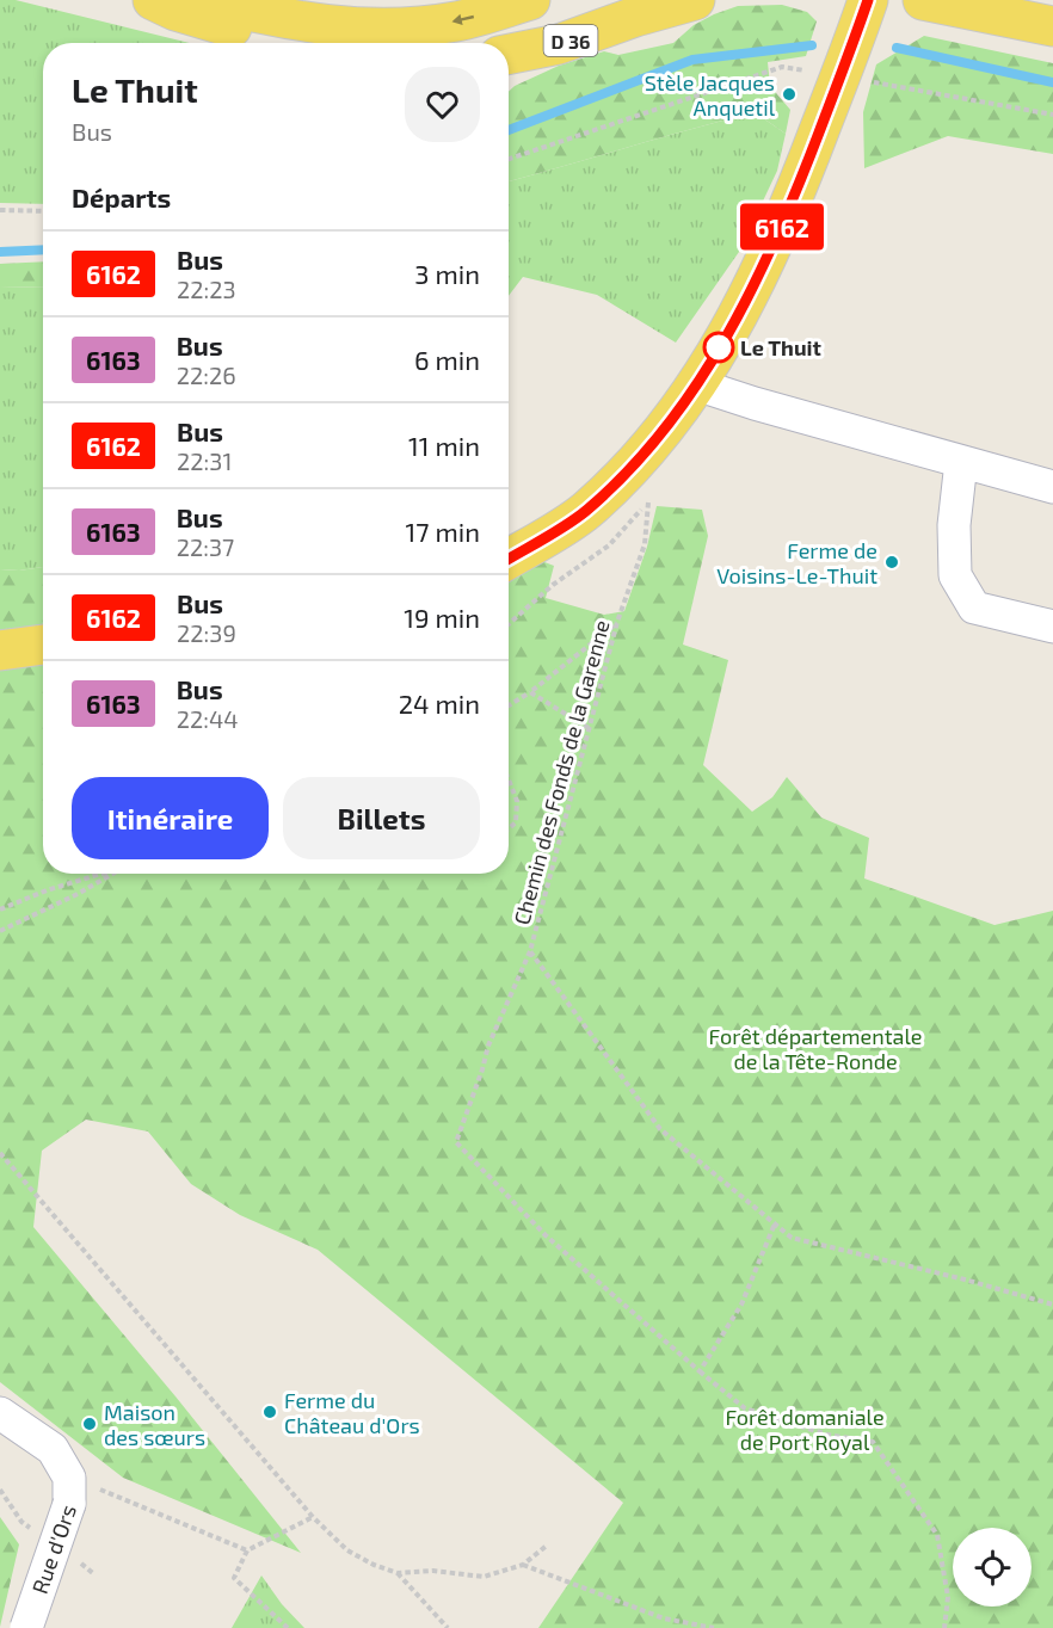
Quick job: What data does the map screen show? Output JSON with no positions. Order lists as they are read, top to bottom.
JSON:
{
  "streets": {
    "main road": ["D 36"],
    "street": ["Rue d'Ors"],
    "path": ["Chemin des Fonds de la Garenne"]
  },
  "parks": ["Forêt départementale de la Tête-Ronde", "Forêt domaniale de Port Royal"],
  "places": [
    "Stèle Jacques Anquetil",
    "Le Thuit",
    "Ferme de Voisins-Le-Thuit",
    "Ferme du Château d'Ors",
    "Maison des sœurs"
  ],
  "lines": ["bus line 6162"],
  "page": {
    "on_map": "6162",
    "heading": [
      ["Le Thuit", "Bus"],
      "Départs"
    ],
    "list": [
      {
        "mark": "6162",
        "name": "Bus",
        "note": "22:23",
        "value": "3 min"
      },
      {
        "mark": "6163",
        "name": "Bus",
        "note": "22:26",
        "value": "6 min"
      },
      {
        "mark": "6162",
        "name": "Bus",
        "note": "22:31",
        "value": "11 min"
      },
      {
        "mark": "6163",
        "name": "Bus",
        "note": "22:37",
        "value": "17 min"
      },
      {
        "mark": "6162",
        "name": "Bus",
        "note": "22:39",
        "value": "19 min"
      },
      {
        "mark": "6163",
        "name": "Bus",
        "note": "22:44",
        "value": "24 min"
      }
    ],
    "buttons": ["Itinéraire", "Billets"]
  }
}
